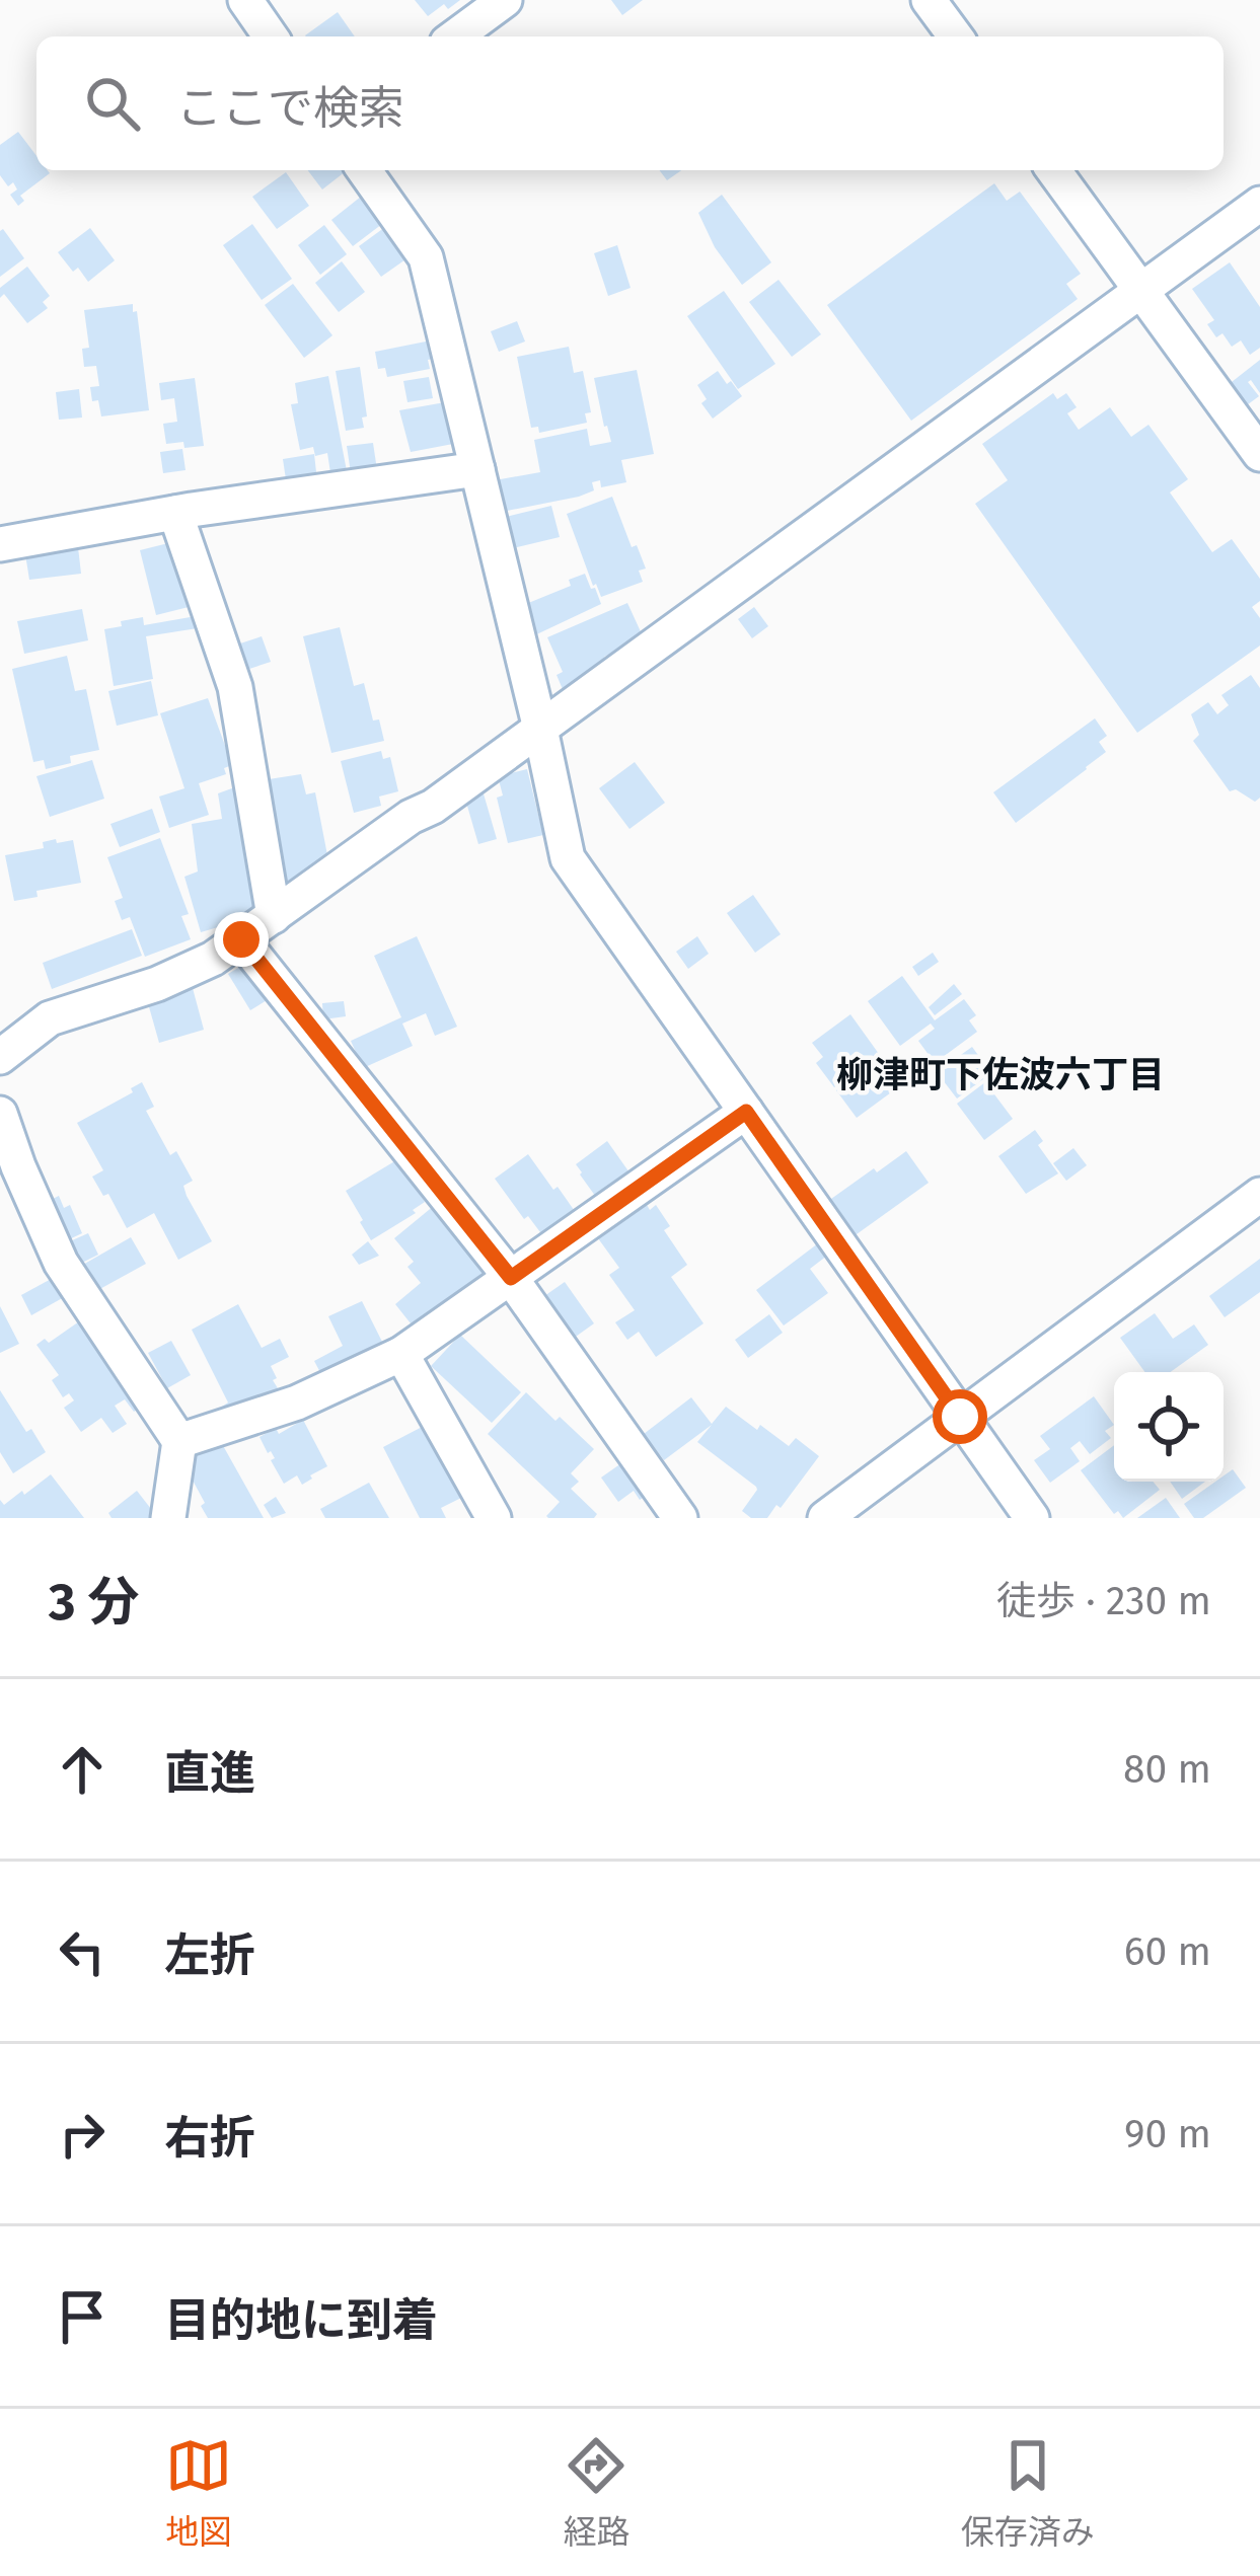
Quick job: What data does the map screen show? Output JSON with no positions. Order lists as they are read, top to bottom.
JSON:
{
  "districts": ["柳津町下佐波六丁目"],
  "page": {
    "search": "ここで検索",
    "heading": ["3 分", "徒歩 · 230 m"],
    "list": [
      ["直進", "80 m"],
      ["左折", "60 m"],
      ["右折", "90 m"],
      "目的地に到着"
    ],
    "nav": ["地図", "経路", "保存済み"]
  }
}
